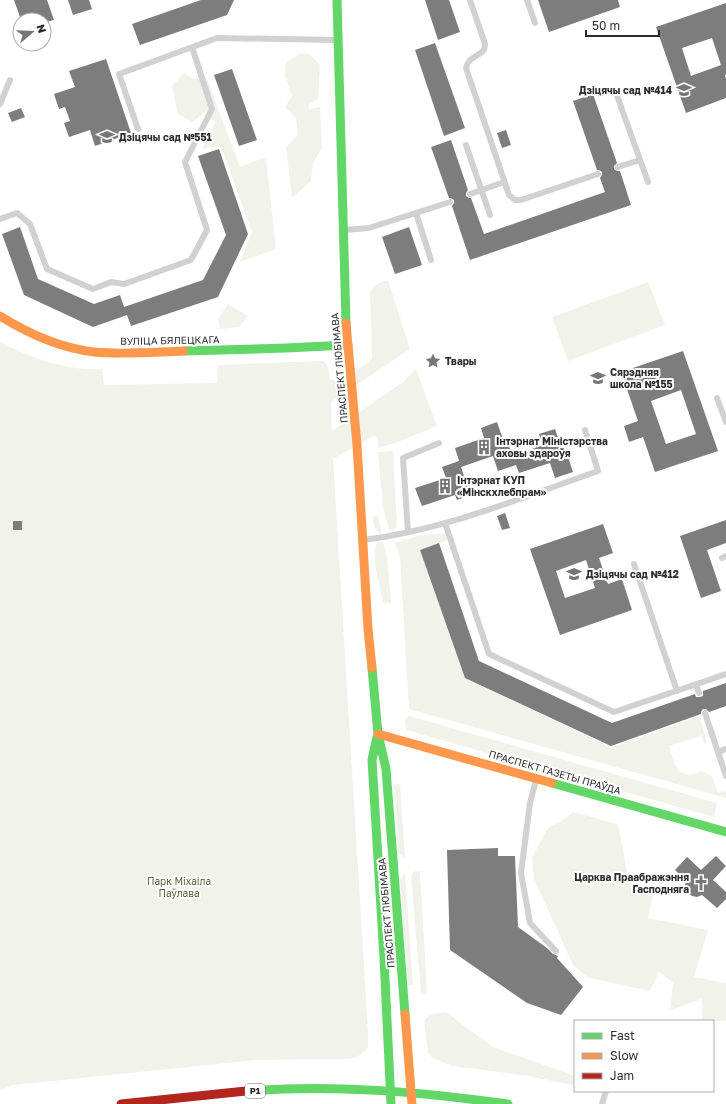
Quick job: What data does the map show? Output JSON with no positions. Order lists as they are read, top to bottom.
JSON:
{
  "streets": {
    "main road": [
      "ВУЛІЦА БЯЛЕЦКАГА",
      "ПРАСПЕКТ ЛЮБІМАВА",
      "ПРАСПЕКТ ГАЗЕТЫ ПРАЎДА",
      "Р1"
    ]
  },
  "crossings": [
    ["ВУЛІЦА БЯЛЕЦКАГА", "ПРАСПЕКТ ЛЮБІМАВА"],
    ["ПРАСПЕКТ ЛЮБІМАВА", "ПРАСПЕКТ ГАЗЕТЫ ПРАЎДА"],
    ["ПРАСПЕКТ ЛЮБІМАВА", "Р1"]
  ],
  "parks": ["Парк Міхаіла Паўлава"],
  "places": {
    "school or university": [
      "Дзіцячы сад №414",
      "Дзіцячы сад №551",
      "Сярэдняя школа №155",
      "Дзіцячы сад №412"
    ],
    "place": ["Твары"],
    "building": ["Інтэрнат Міністэрства аховы здароўя", "Інтэрнат КУП «Мінскхлебпрам»"],
    "church": ["Царква Праабражэння Гасподняга"]
  },
  "legend": ["Fast", "Slow", "Jam"],
  "scale_bar": "50 m",
  "north": "right"
}
